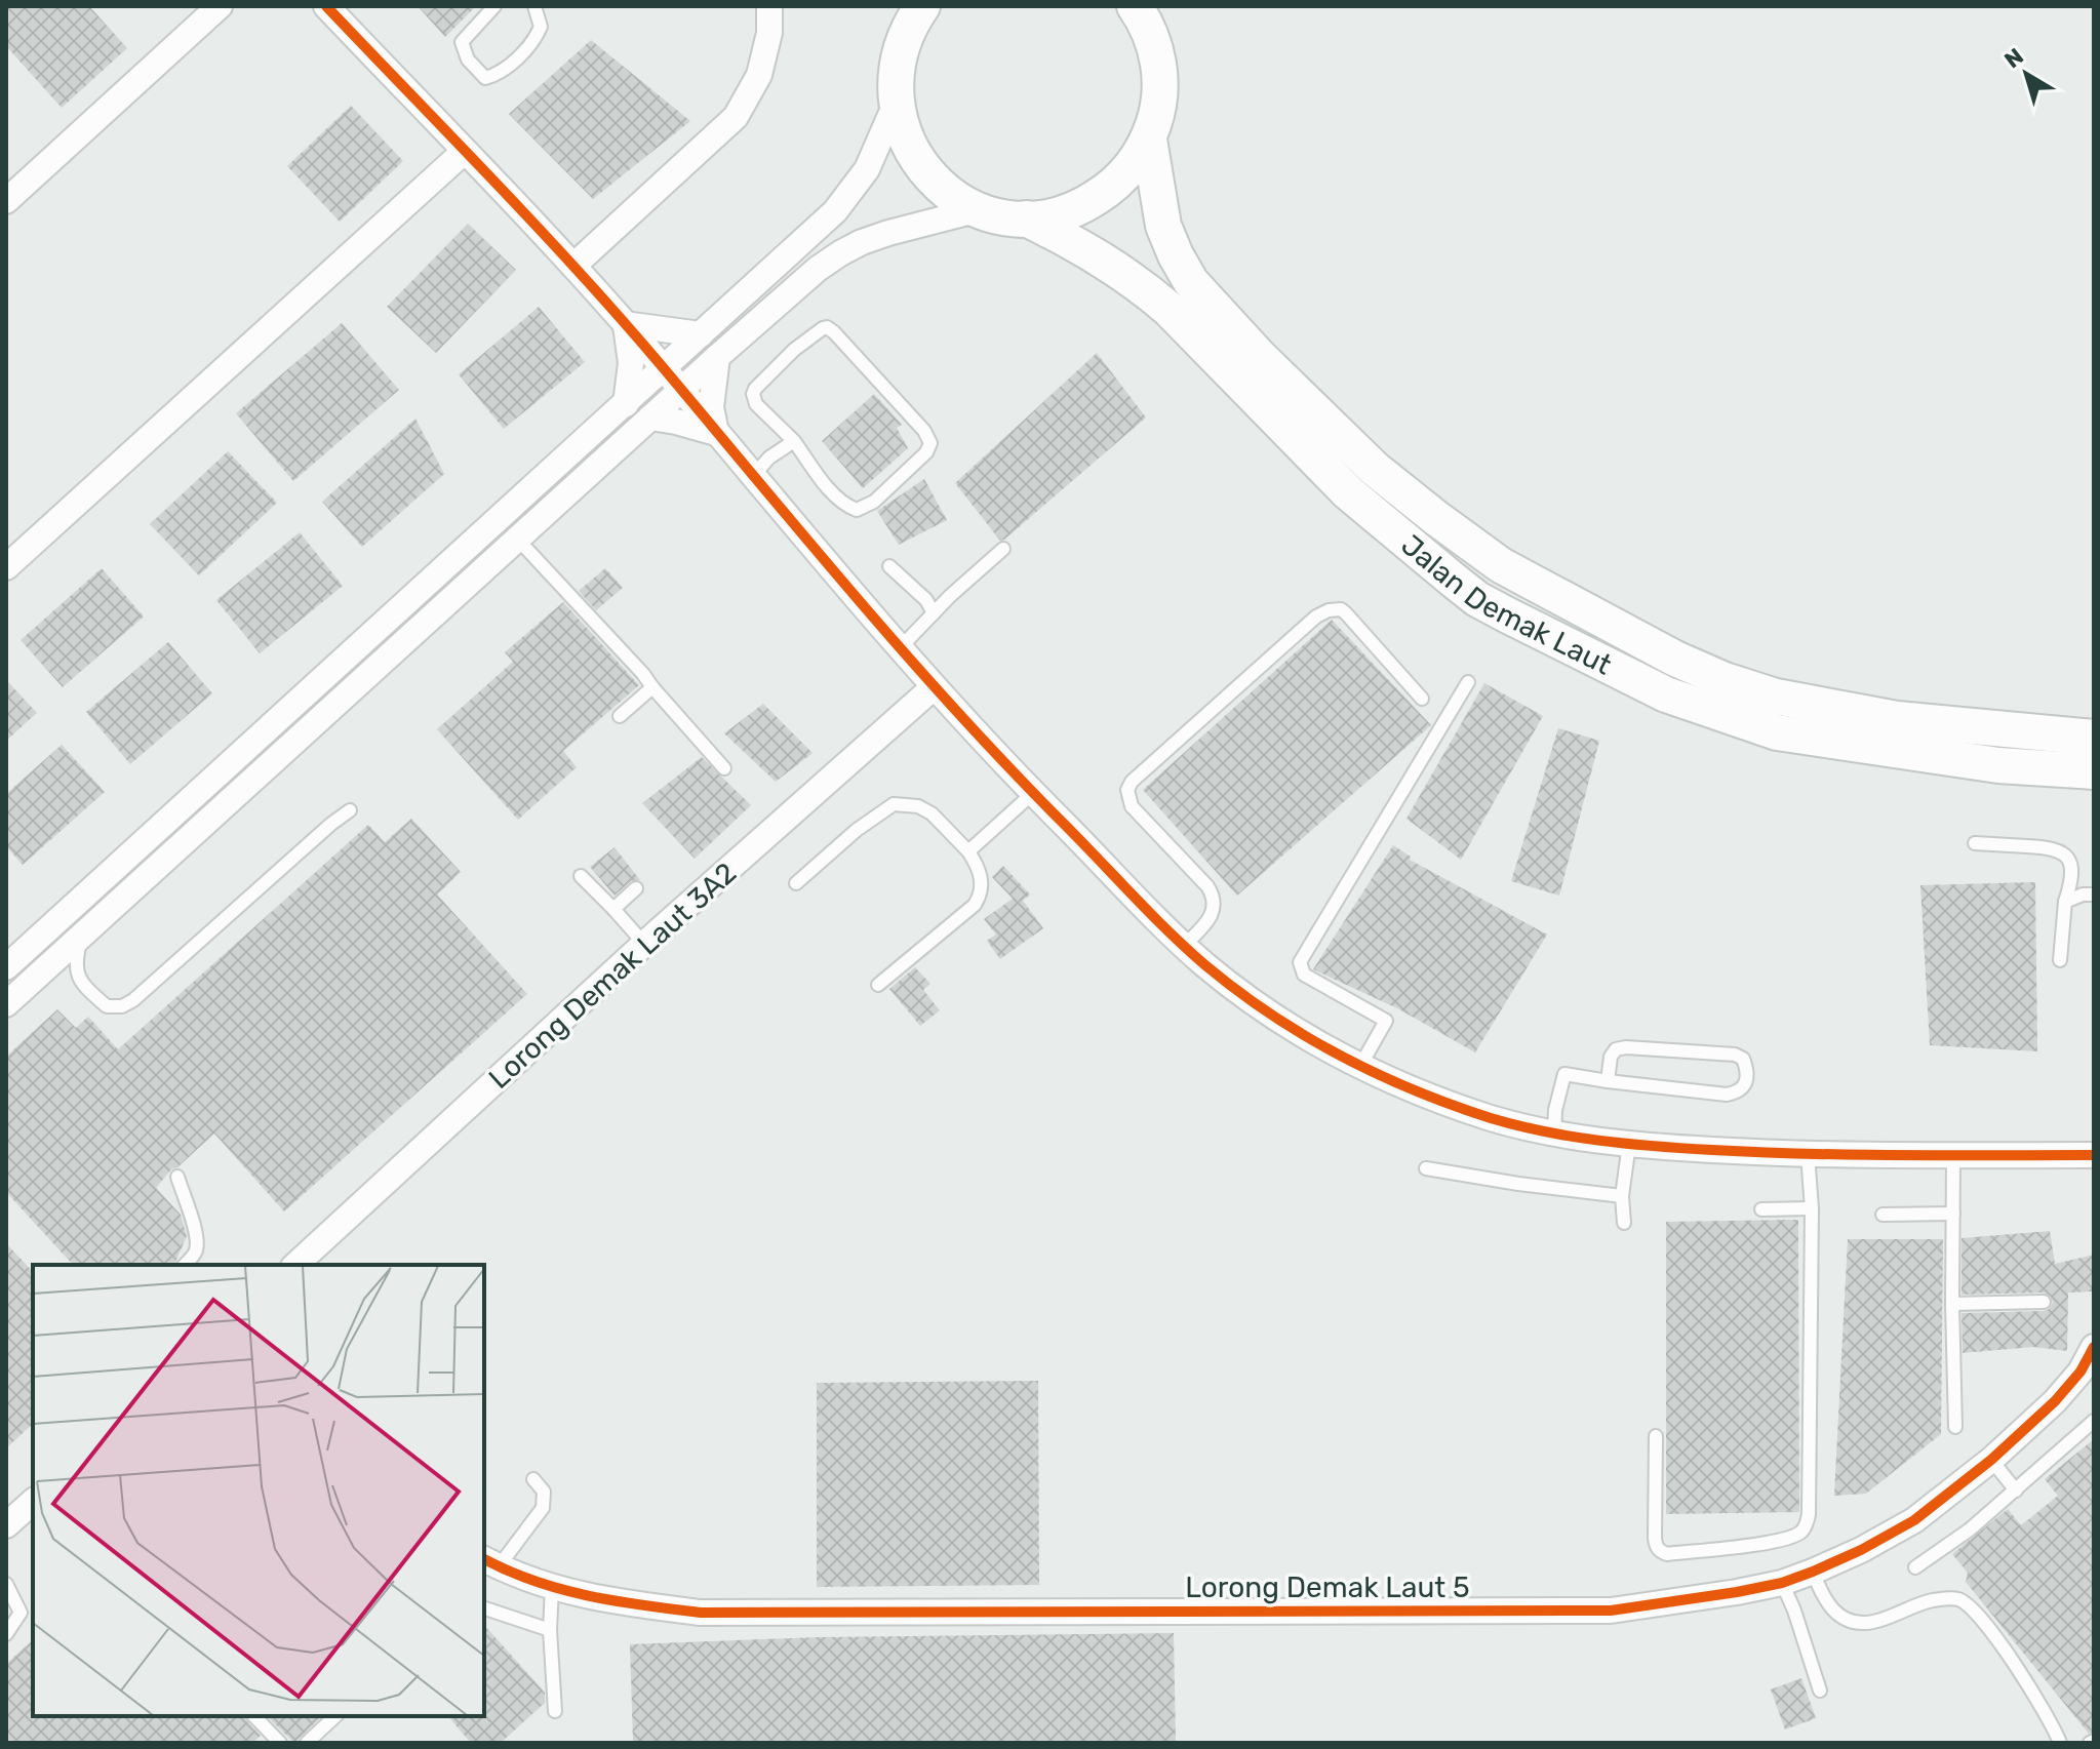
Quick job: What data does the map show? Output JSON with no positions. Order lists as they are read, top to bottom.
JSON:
{
  "streets": {
    "main road": ["Jalan Demak Laut"],
    "street": ["Lorong Demak Laut 3A2", "Lorong Demak Laut 5"]
  },
  "north": "top left"
}
